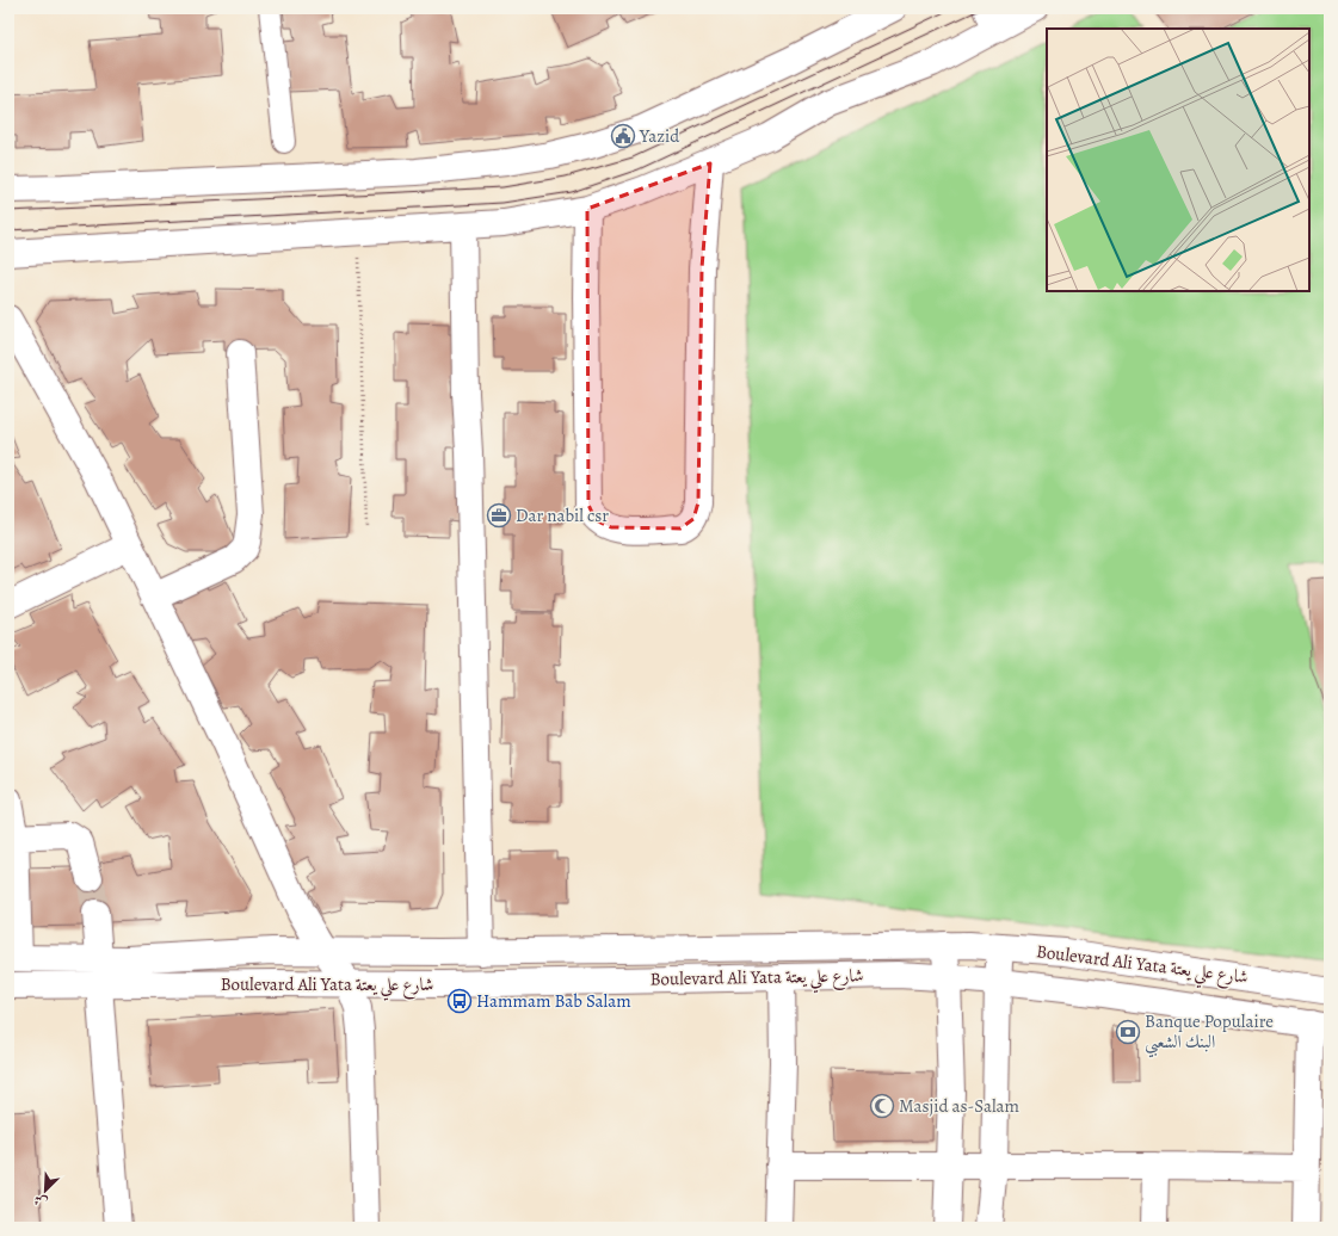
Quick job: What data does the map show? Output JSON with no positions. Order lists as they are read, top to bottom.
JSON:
{
  "streets": {
    "street": ["Boulevard Ali Yata شارع علي يعتة"]
  },
  "places": {
    "public building": ["Yazid"],
    "office": ["Dar nabil csr"],
    "bus stop": ["Hammam Bab Salam"],
    "bank": ["Banque Populaire البنك الشعبي"],
    "mosque": ["Masjid as-Salam"]
  },
  "north": "bottom left"
}
